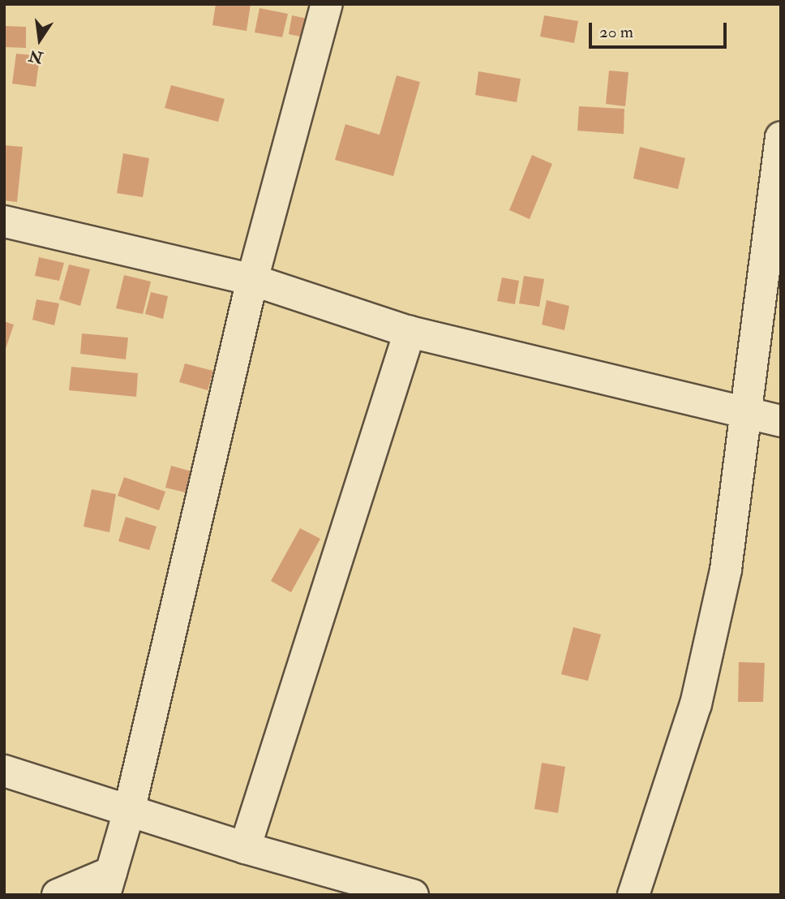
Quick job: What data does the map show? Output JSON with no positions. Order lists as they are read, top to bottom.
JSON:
{
  "scale_bar": "20 m",
  "north": "bottom"
}
